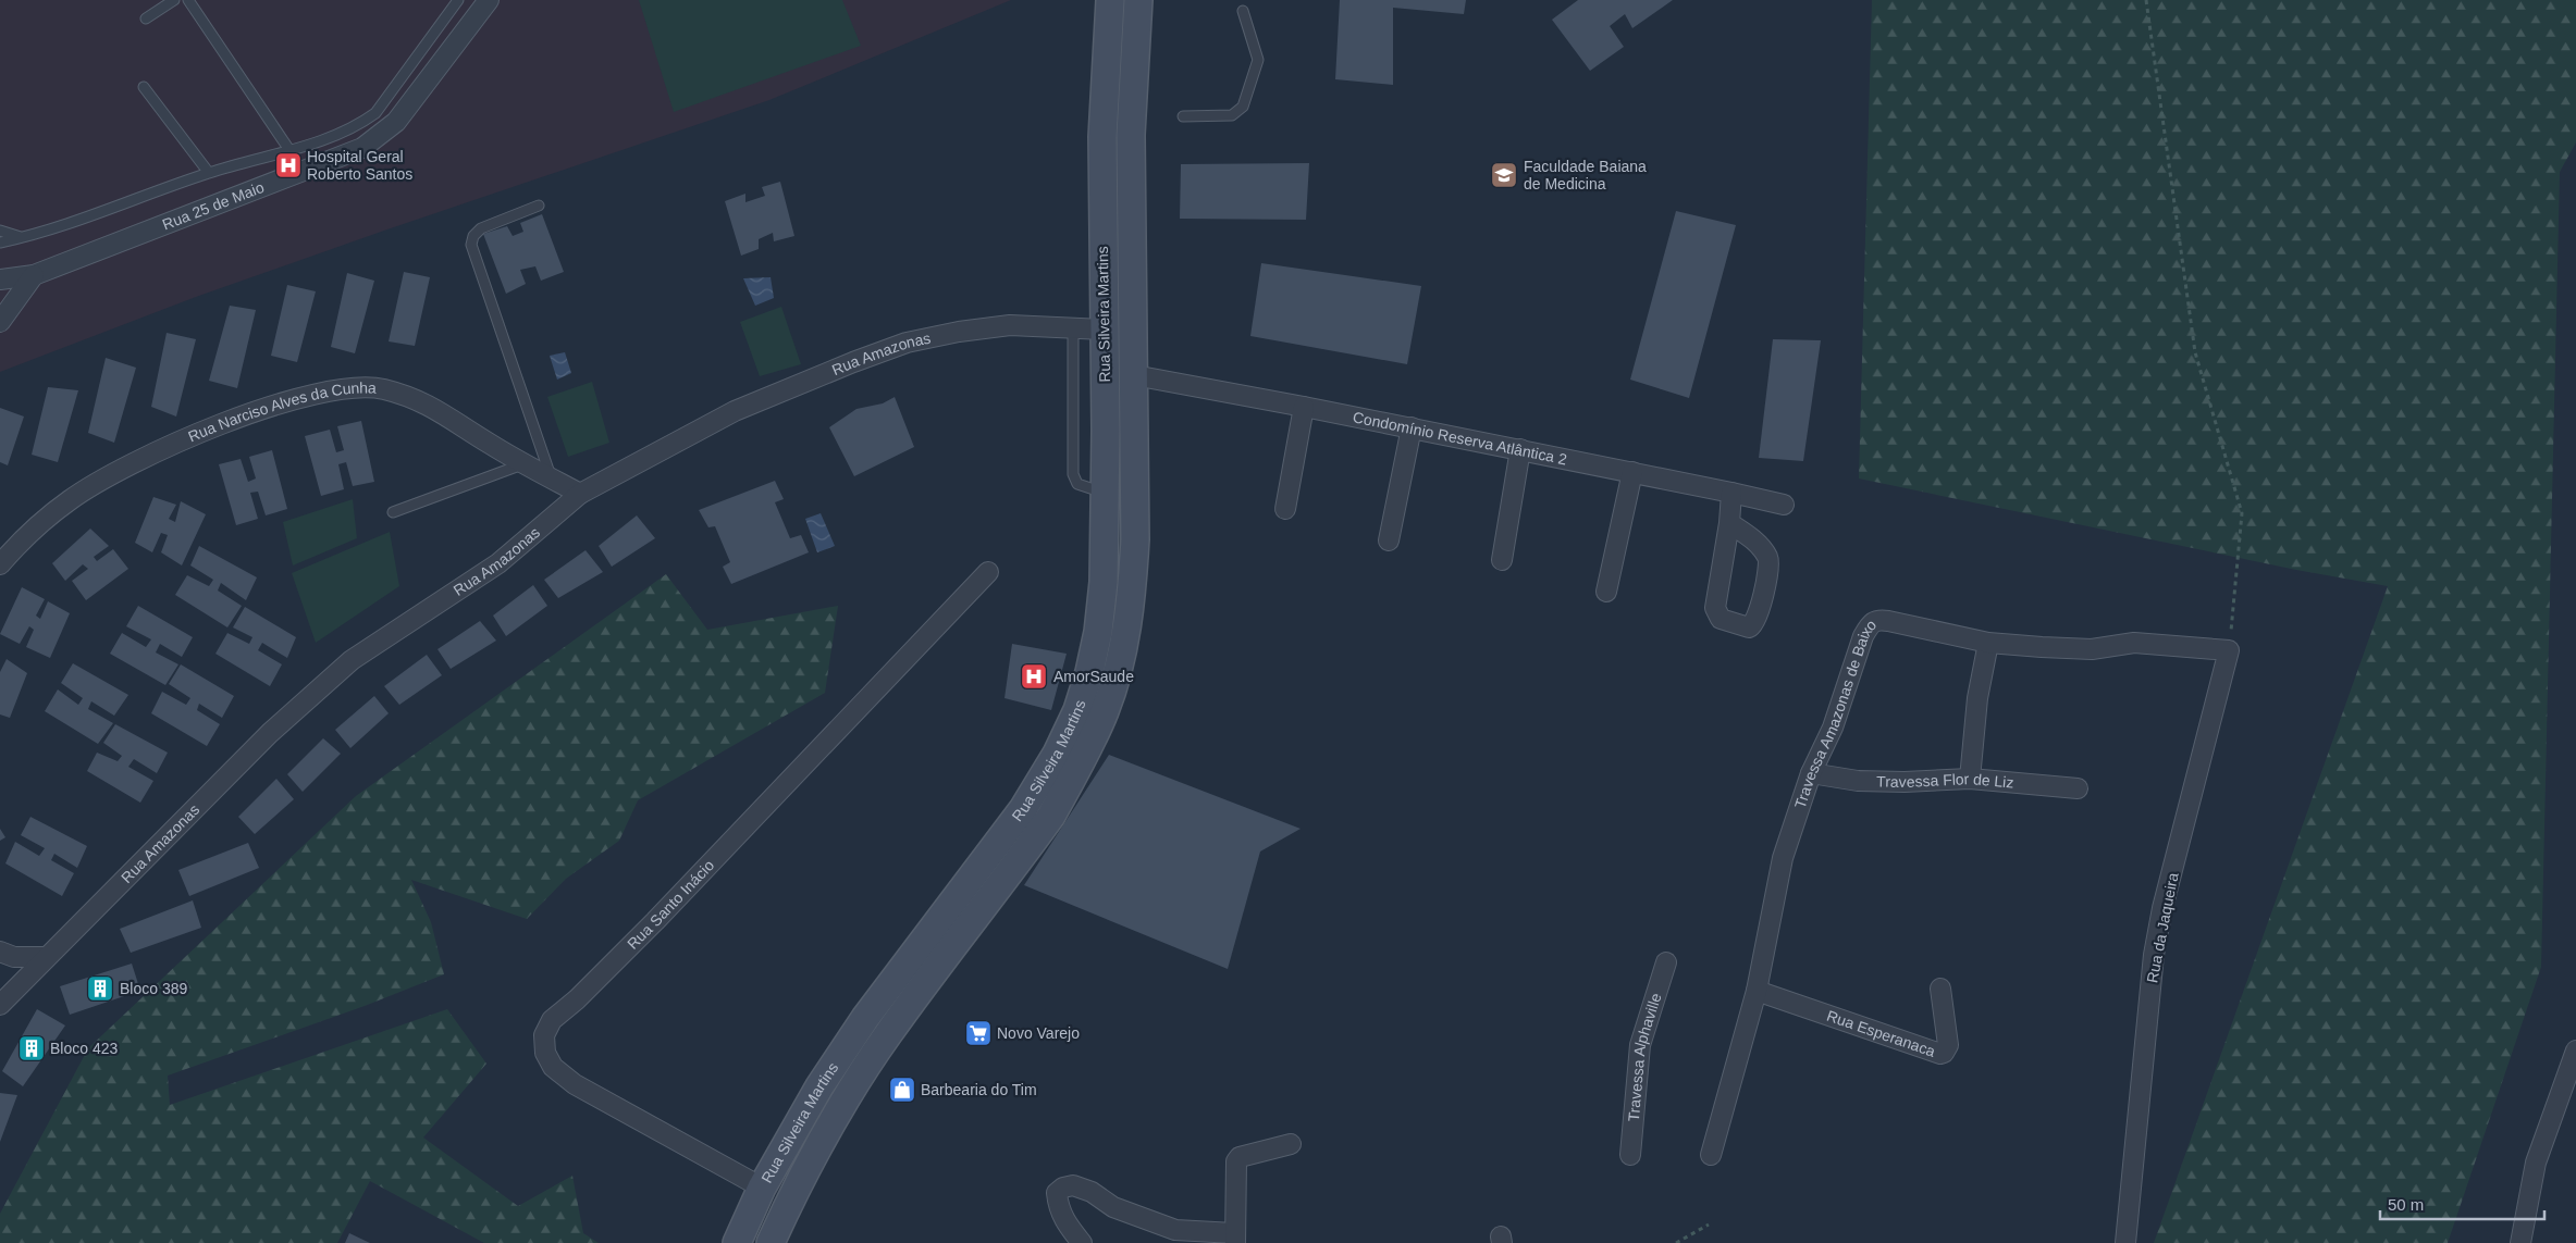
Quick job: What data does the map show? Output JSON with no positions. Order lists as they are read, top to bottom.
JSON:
{
  "streets": {
    "main road": ["Rua Silveira Martins"],
    "street": [
      "Rua 25 de Maio",
      "Rua Amazonas",
      "Rua Narciso Alves da Cunha",
      "Condomínio Reserva Atlântica 2",
      "Travessa Amazonas de Baixo",
      "Travessa Flor de Liz",
      "Rua Santo Inácio",
      "Rua da Jaqueira",
      "Rua Esperanaca",
      "Travessa Alphaville"
    ]
  },
  "crossings": [
    ["Rua Silveira Martins", "Rua Amazonas"],
    ["Rua Silveira Martins", "Condomínio Reserva Atlântica 2"],
    ["Rua Silveira Martins", "Rua Santo Inácio"],
    ["Rua Amazonas", "Rua Narciso Alves da Cunha"],
    ["Travessa Amazonas de Baixo", "Travessa Flor de Liz"],
    ["Travessa Amazonas de Baixo", "Rua da Jaqueira"],
    ["Travessa Amazonas de Baixo", "Rua Esperanaca"]
  ],
  "places": {
    "hospital": ["Hospital Geral Roberto Santos", "AmorSaude"],
    "school or university": ["Faculdade Baiana de Medicina"],
    "building": ["Bloco 389", "Bloco 423"],
    "supermarket": ["Novo Varejo"],
    "shop": ["Barbearia do Tim"]
  },
  "scale_bar": "50 m"
}
